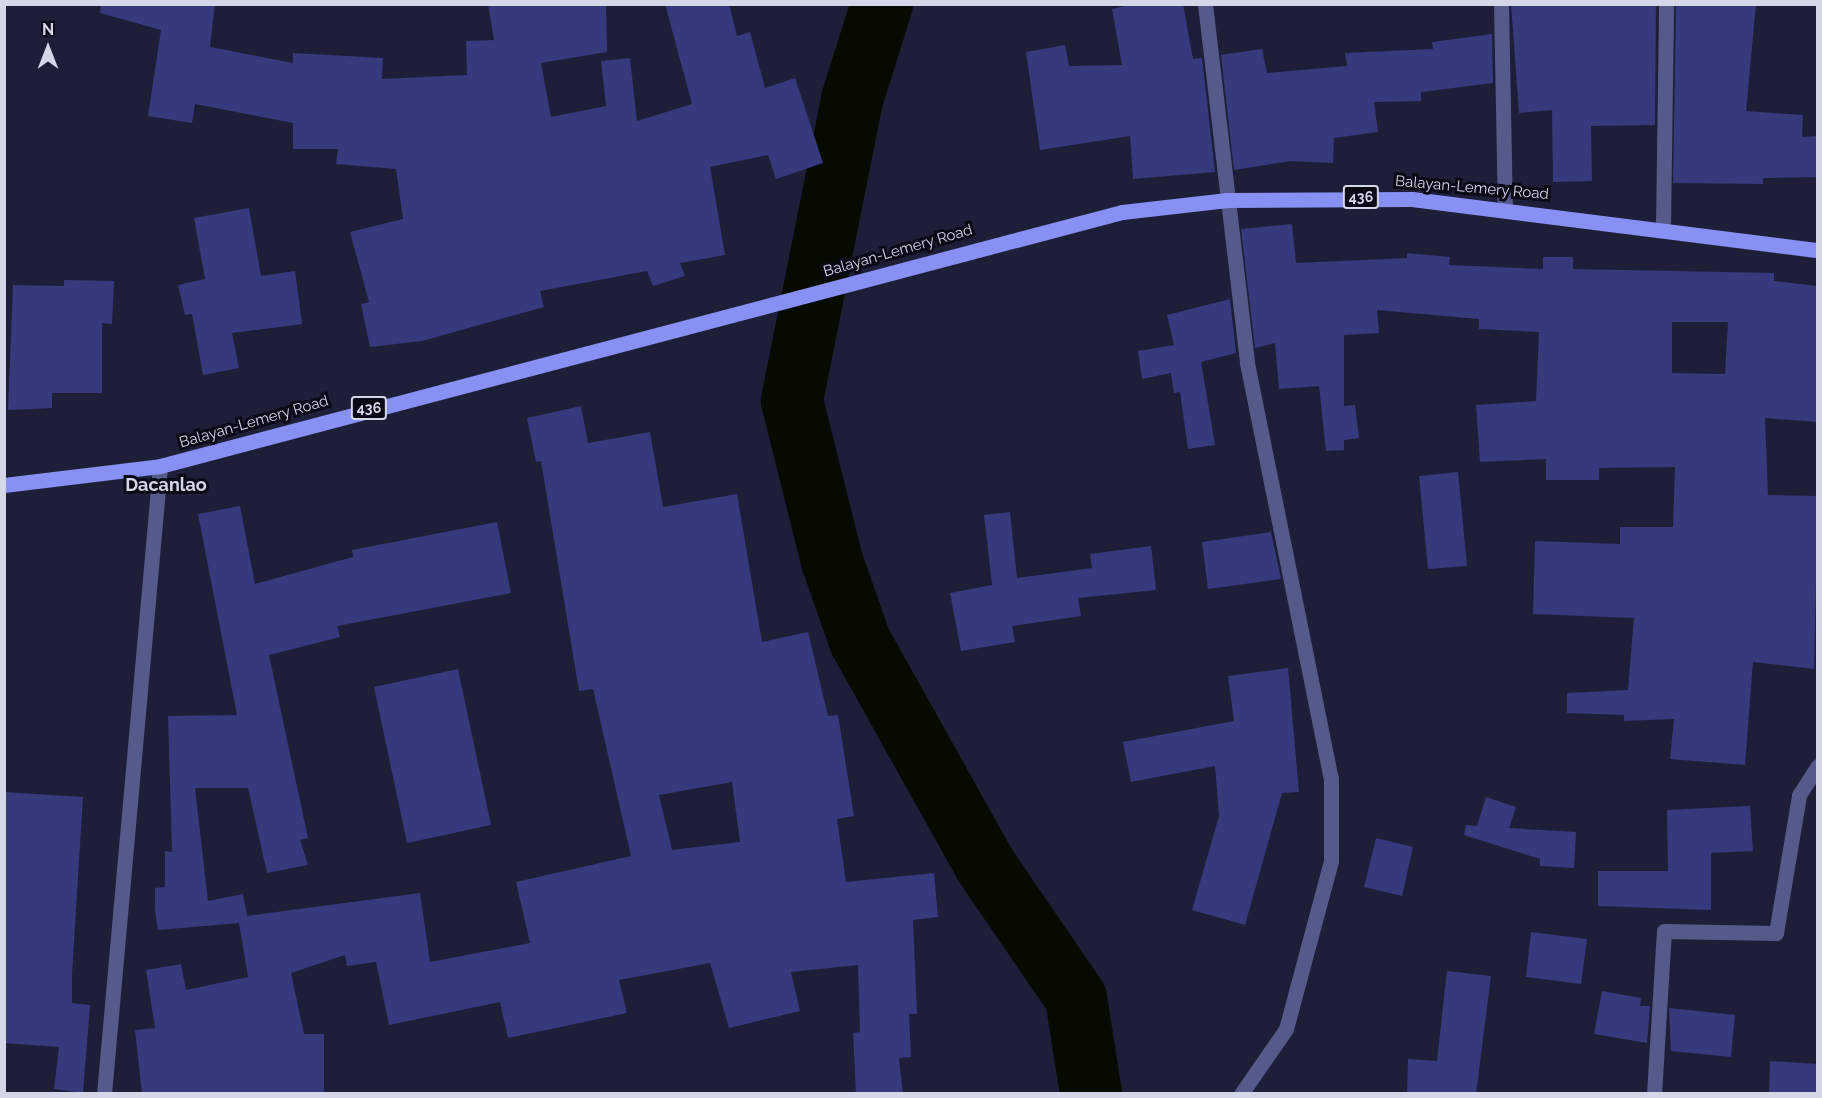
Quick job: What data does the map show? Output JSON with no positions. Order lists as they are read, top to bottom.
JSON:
{
  "streets": {
    "main road": ["Balayan-Lemery Road", "436"]
  },
  "districts": ["Dacanlao"],
  "north": "top"
}
